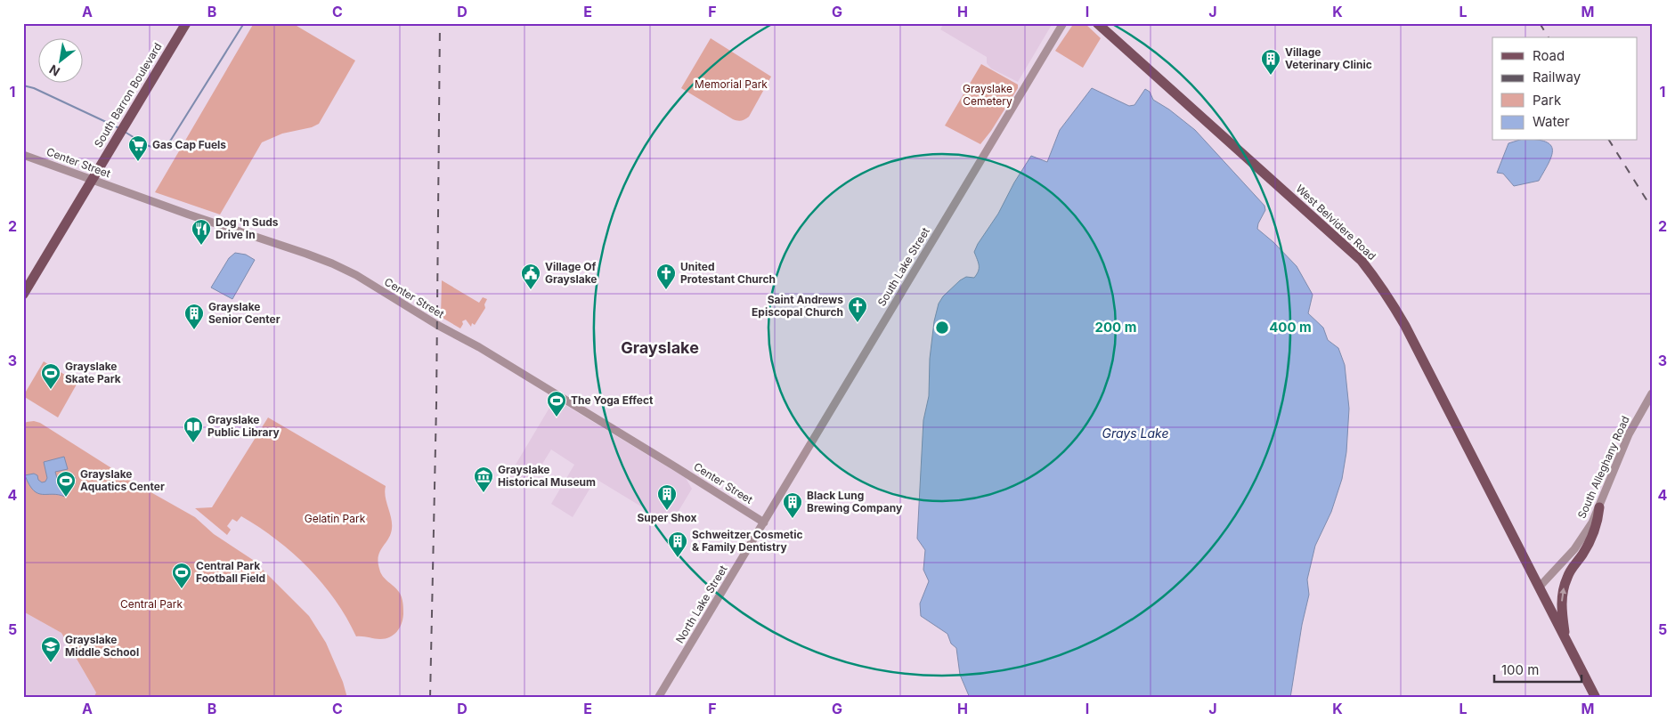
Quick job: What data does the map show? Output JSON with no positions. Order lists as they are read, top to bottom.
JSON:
{
  "streets": {
    "main road": ["South Barron Boulevard", "West Belvidere Road"],
    "street": [
      "Center Street",
      "South Lake Street",
      "South Alleghany Road",
      "North Lake Street"
    ]
  },
  "crossings": [
    ["South Barron Boulevard", "Center Street"],
    ["Center Street", "South Lake Street"],
    ["Center Street", "North Lake Street"],
    ["West Belvidere Road", "South Alleghany Road"],
    ["South Lake Street", "North Lake Street"]
  ],
  "districts": ["Grayslake"],
  "water": ["Grays Lake"],
  "parks": [
    "Memorial Park",
    "Grayslake Cemetery",
    "Gelatin Park",
    "Central Park"
  ],
  "places": {
    "building": [
      "Village Veterinary Clinic",
      "Grayslake Senior Center",
      "Super Shox",
      "Black Lung Brewing Company",
      "Schweitzer Cosmetic & Family Dentistry"
    ],
    "supermarket": ["Gas Cap Fuels"],
    "restaurant": ["Dog 'n Suds Drive In"],
    "public building": ["Village Of Grayslake"],
    "church": ["United Protestant Church", "Saint Andrews Episcopal Church"],
    "sports": [
      "Grayslake Skate Park",
      "The Yoga Effect",
      "Grayslake Aquatics Center",
      "Central Park Football Field"
    ],
    "library": ["Grayslake Public Library"],
    "museum": ["Grayslake Historical Museum"],
    "school or university": ["Grayslake Middle School"]
  },
  "legend": [
    "Road",
    "Railway",
    "Park",
    "Water"
  ],
  "scale_bar": "100 m",
  "north": "bottom left",
  "grid": {
    "columns": [
      "A",
      "B",
      "C",
      "D",
      "E",
      "F",
      "G",
      "H",
      "I",
      "J",
      "K",
      "L",
      "M"
    ],
    "rows": [
      "1",
      "2",
      "3",
      "4",
      "5"
    ]
  },
  "rings": ["200 m", "400 m"]
}
